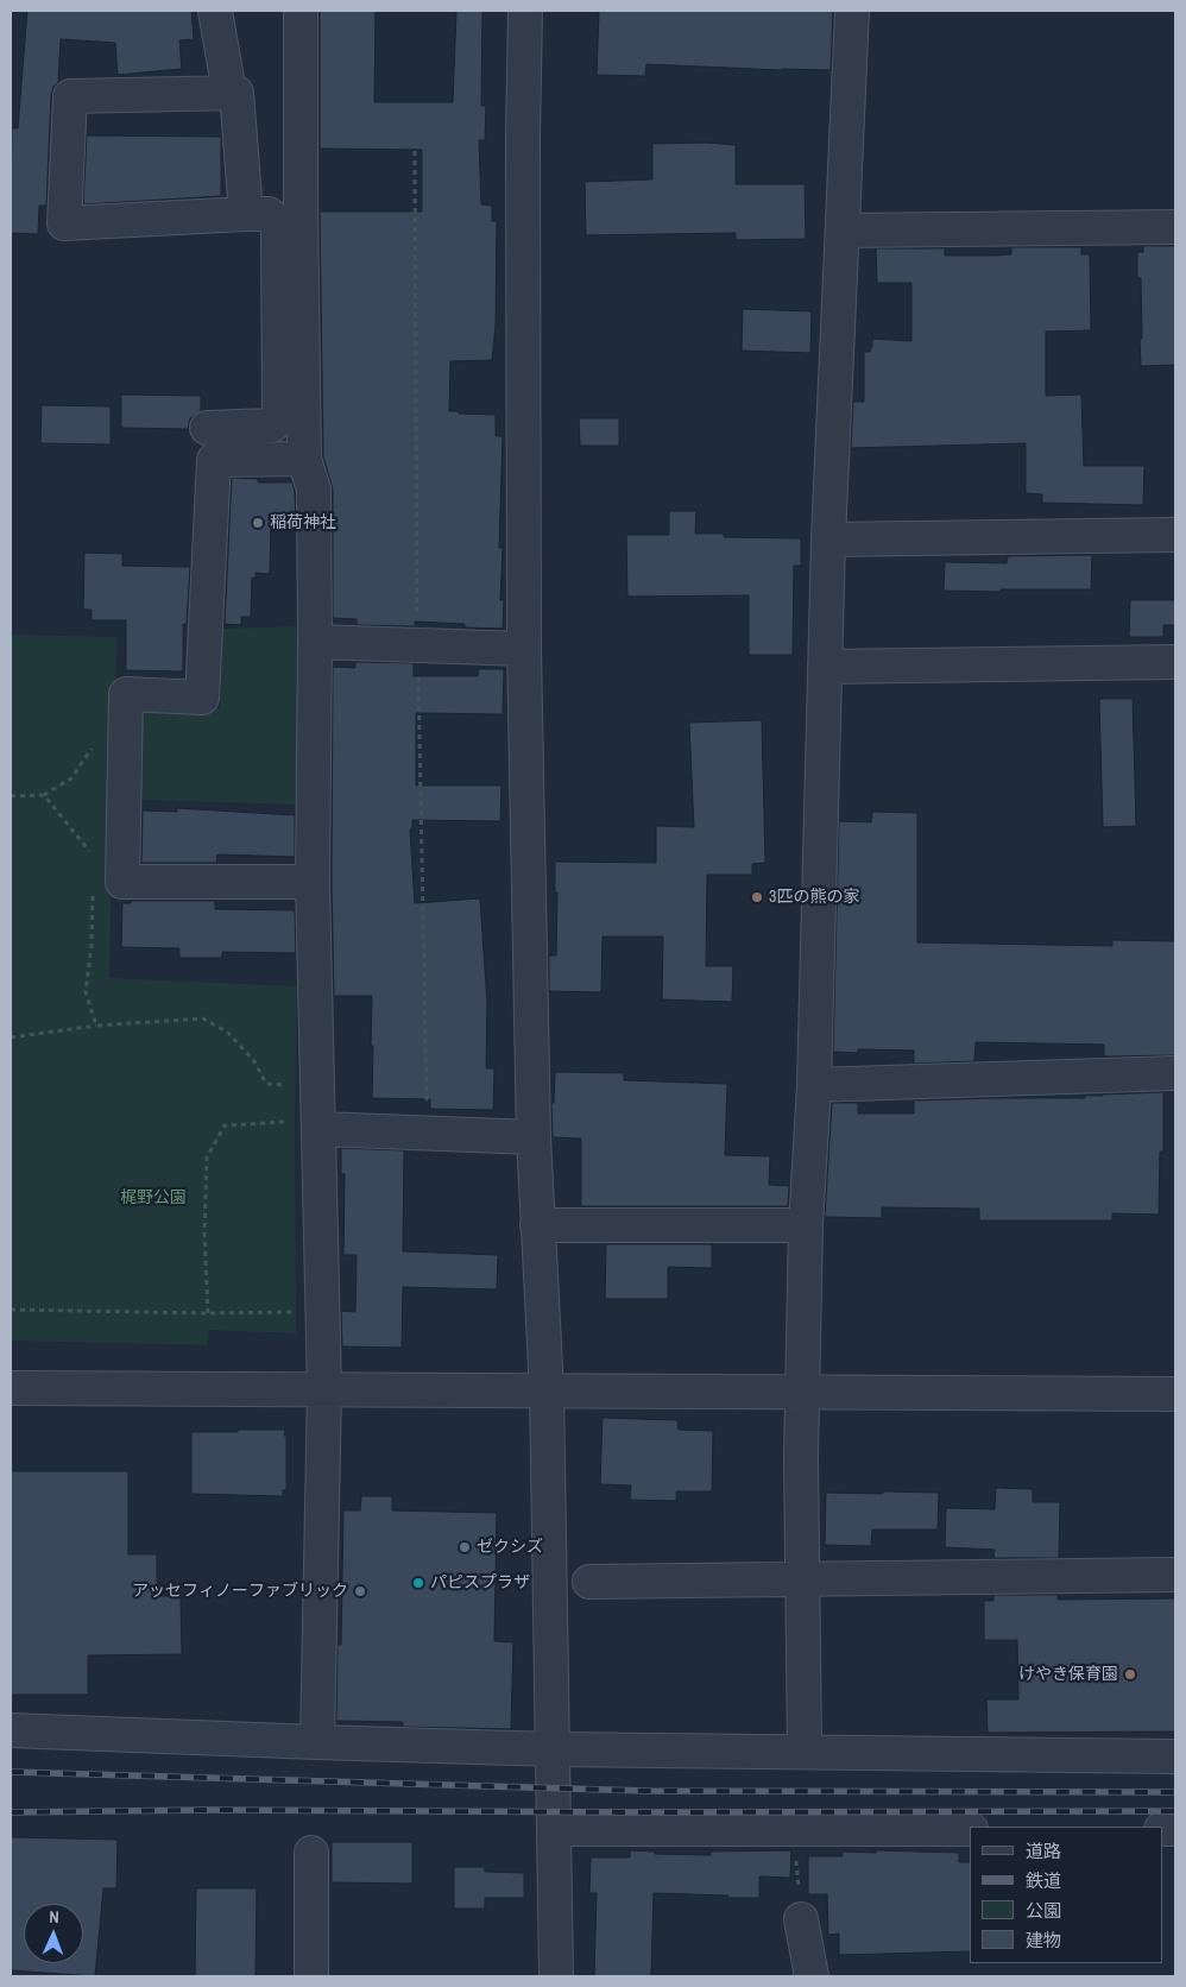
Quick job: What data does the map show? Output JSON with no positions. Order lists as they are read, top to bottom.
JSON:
{
  "parks": ["梶野公園"],
  "places": [
    "稲荷神社",
    "3匹の熊の家",
    "ゼクシズ",
    "パピスプラザ",
    "アッセフィノーファブリック",
    "けやき保育園"
  ],
  "legend": [
    "道路",
    "鉄道",
    "公園",
    "建物"
  ],
  "north": "top"
}
